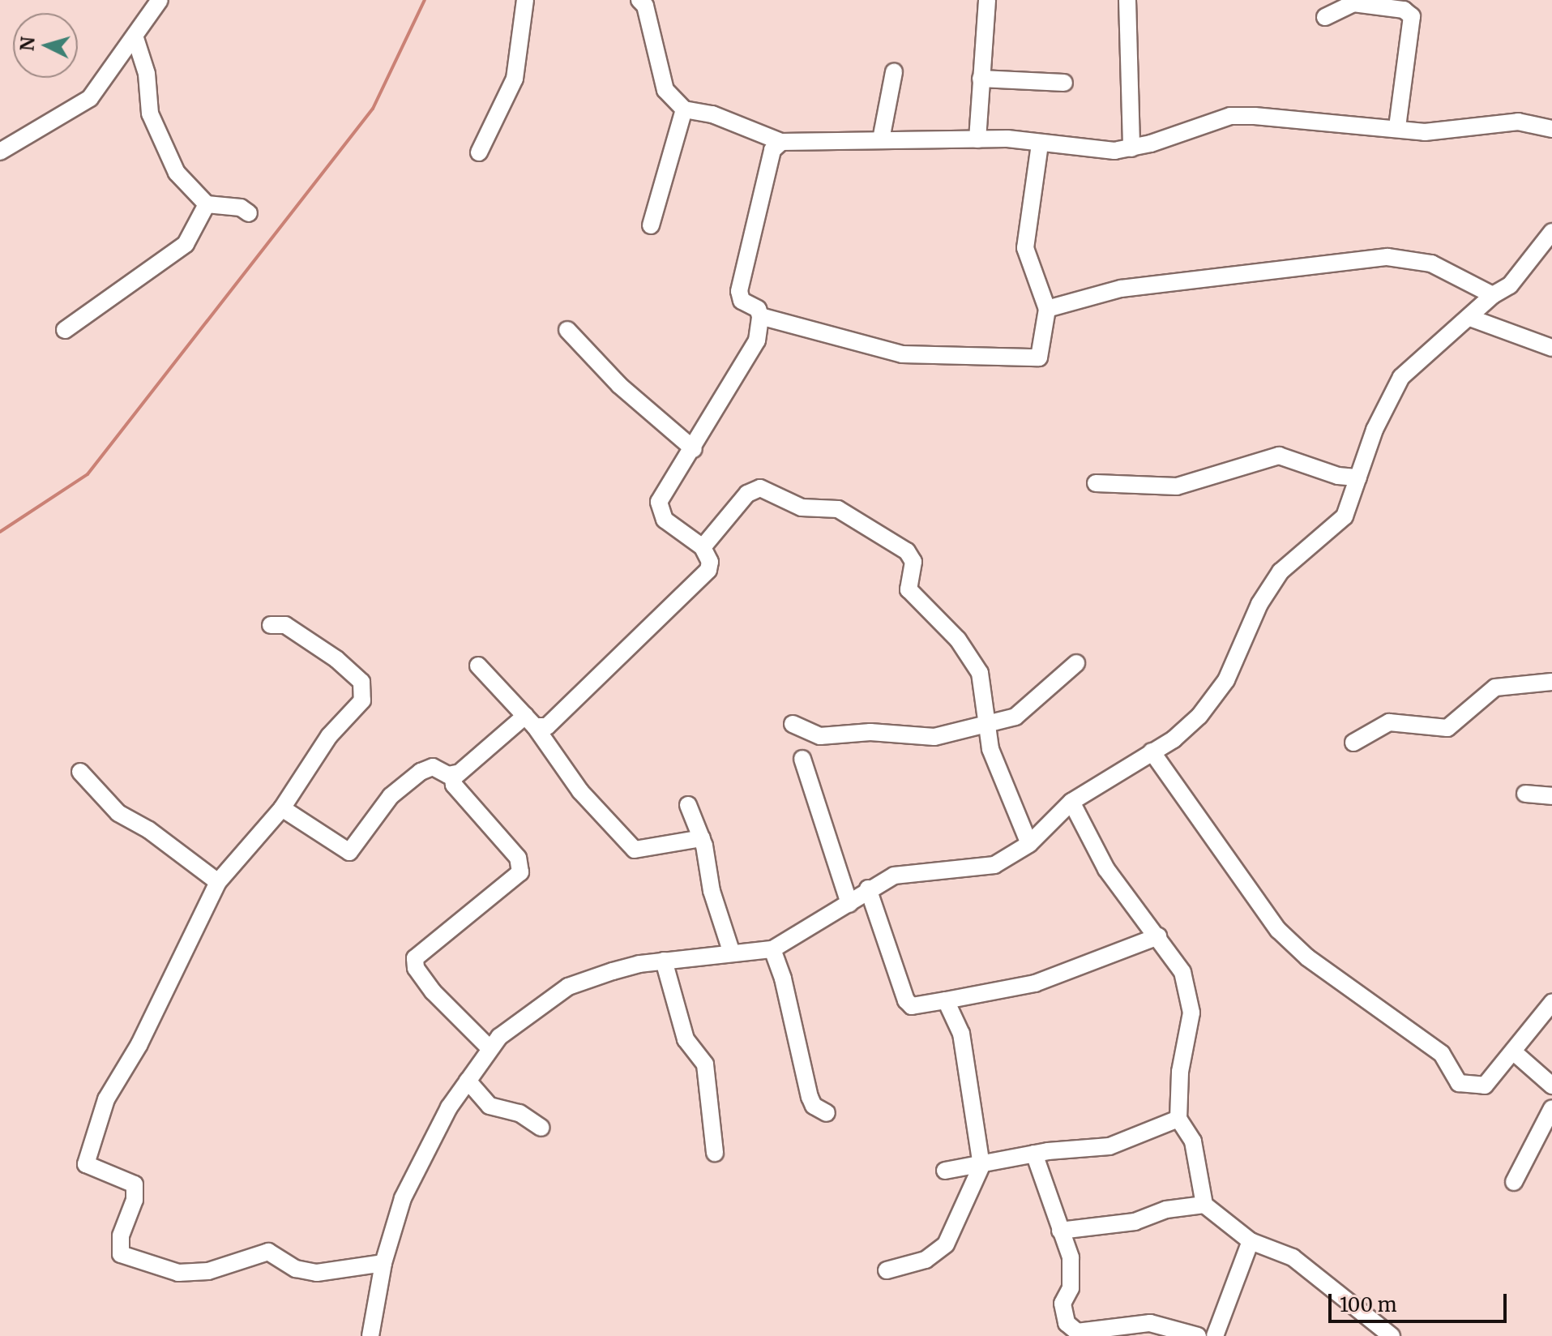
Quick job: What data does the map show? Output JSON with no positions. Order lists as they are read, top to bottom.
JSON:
{
  "scale_bar": "100 m",
  "north": "left"
}
